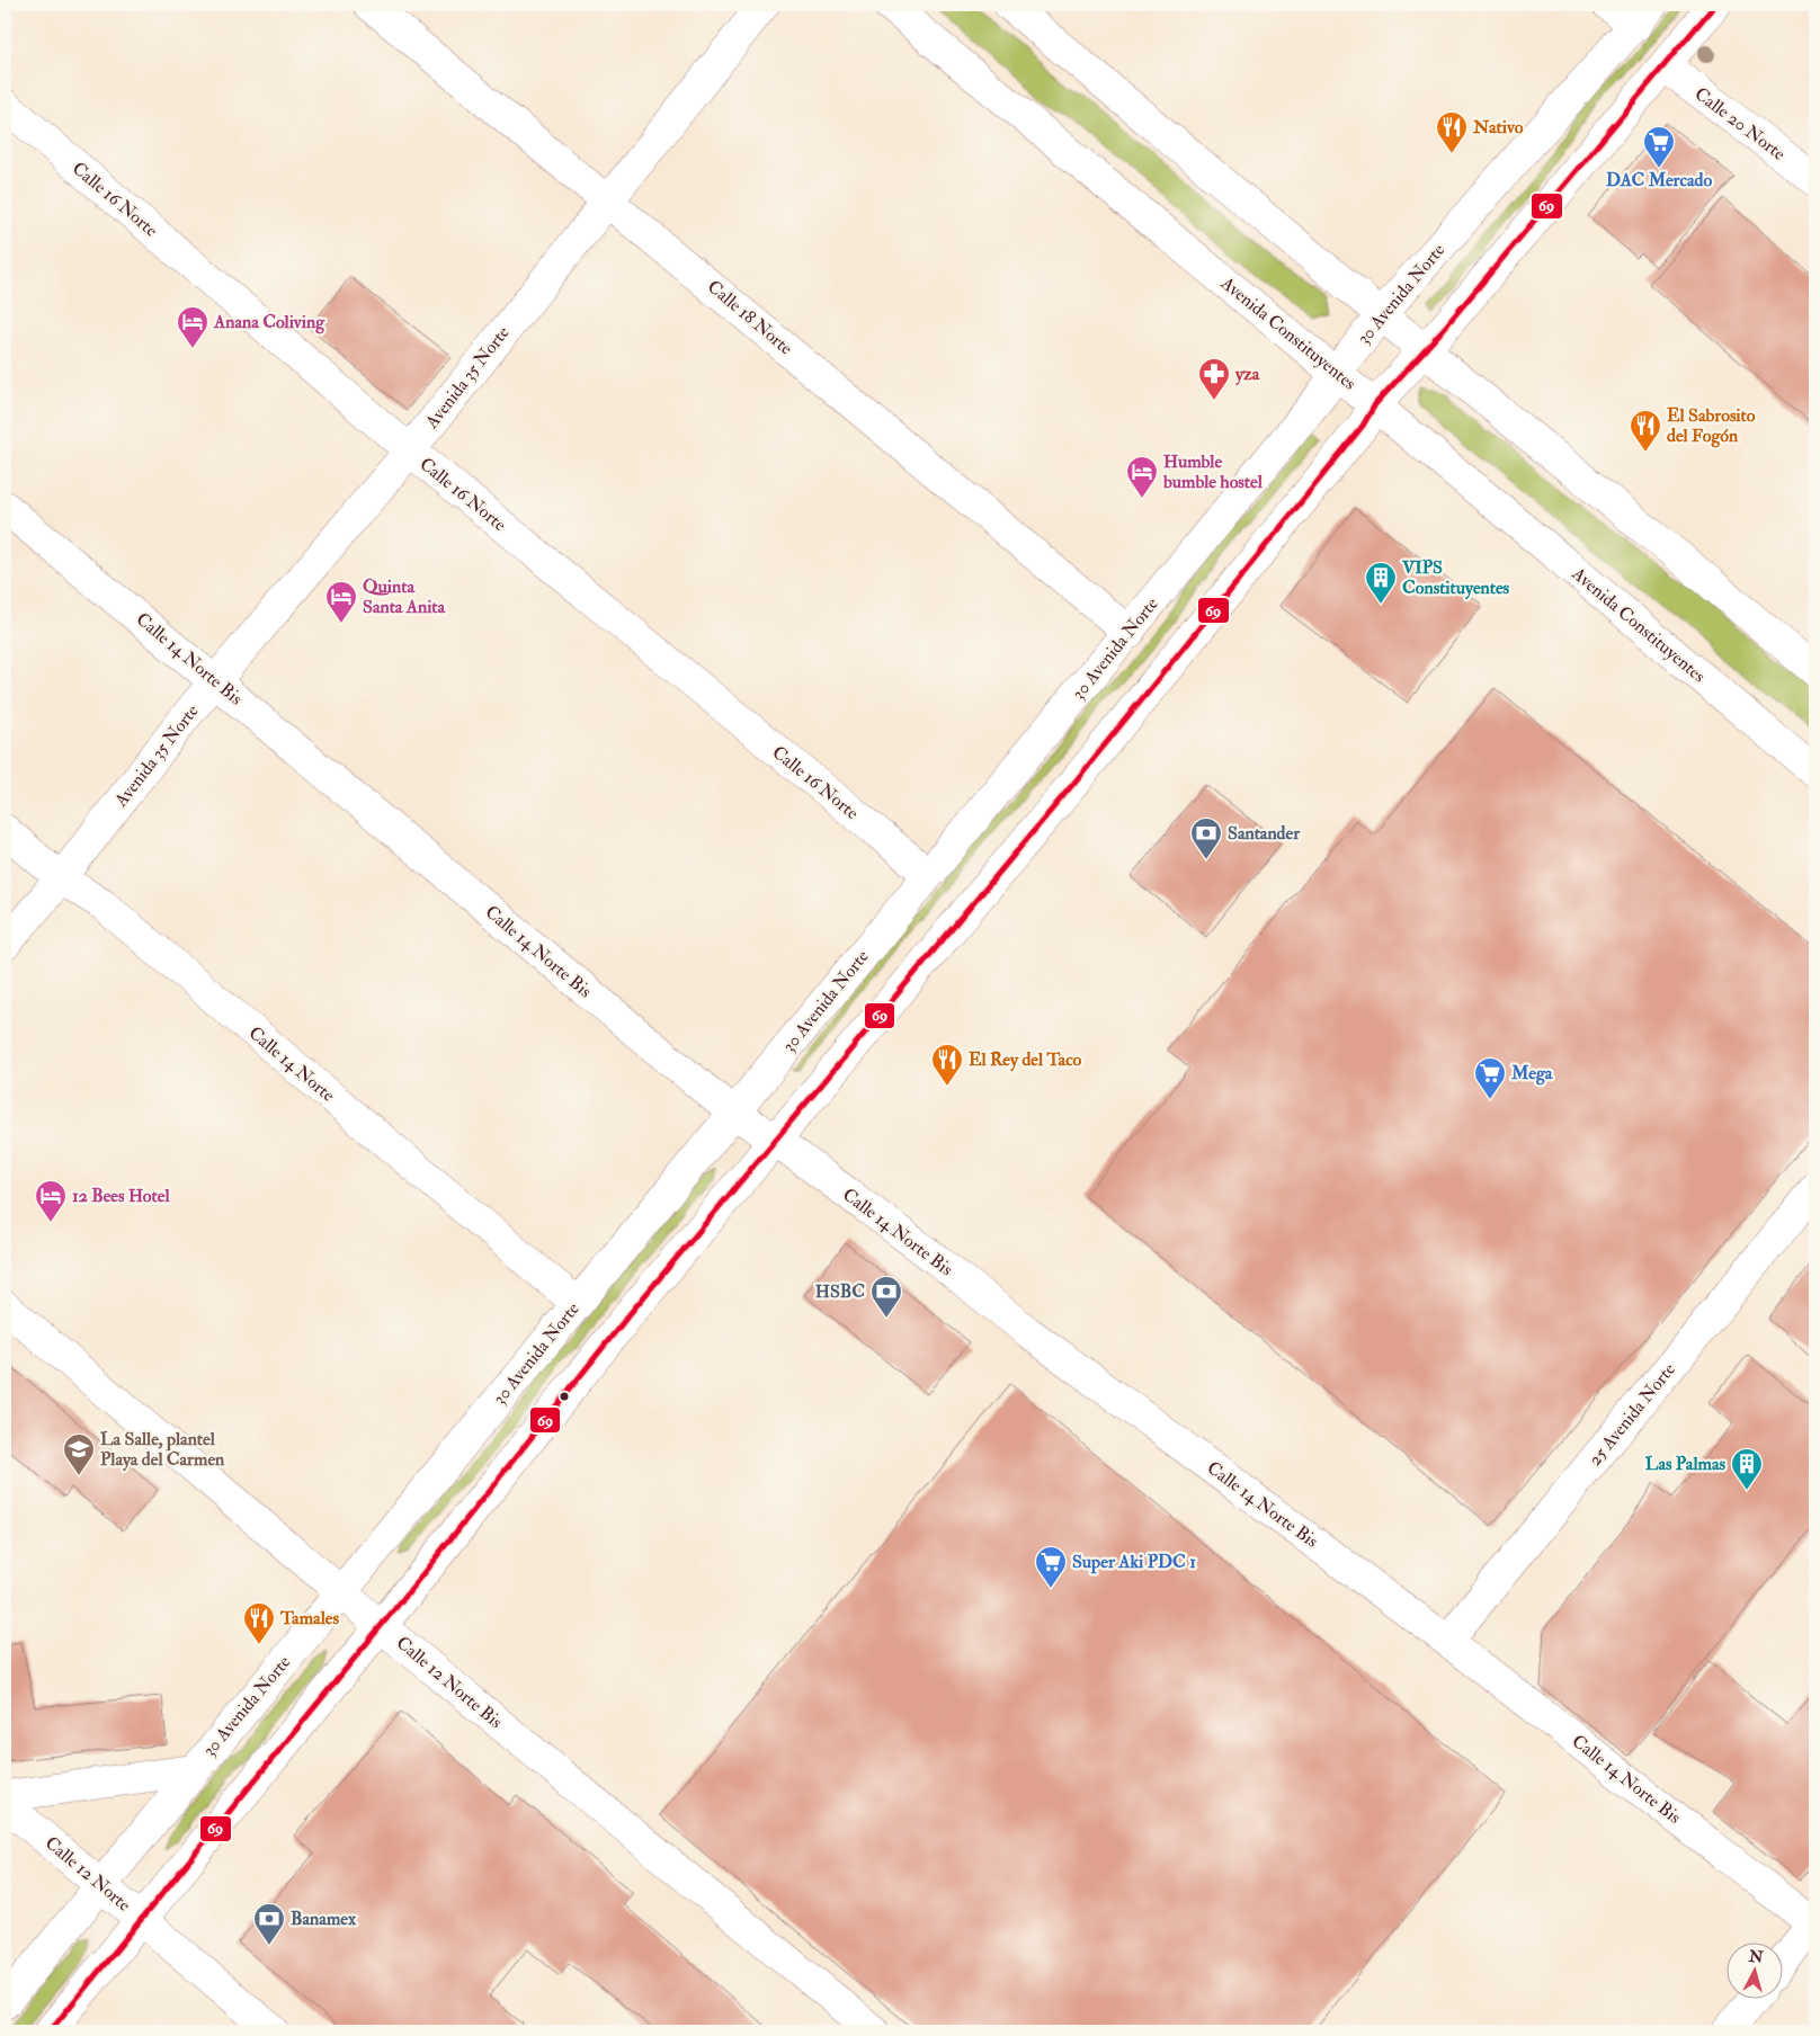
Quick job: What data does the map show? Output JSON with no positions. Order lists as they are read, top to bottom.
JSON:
{
  "streets": {
    "street": [
      "Calle 20 Norte",
      "Calle 16 Norte",
      "30 Avenida Norte",
      "Calle 18 Norte",
      "Avenida Constituyentes",
      "Avenida 35 Norte",
      "Calle 14 Norte Bis",
      "Calle 14 Norte",
      "25 Avenida Norte",
      "Calle 12 Norte Bis",
      "Calle 12 Norte"
    ]
  },
  "crossings": [
    ["Calle 16 Norte", "30 Avenida Norte"],
    ["Calle 16 Norte", "Avenida 35 Norte"],
    ["30 Avenida Norte", "Calle 18 Norte"],
    ["30 Avenida Norte", "Avenida Constituyentes"],
    ["30 Avenida Norte", "Calle 14 Norte Bis"],
    ["30 Avenida Norte", "Calle 14 Norte"],
    ["30 Avenida Norte", "Calle 12 Norte Bis"],
    ["30 Avenida Norte", "Calle 12 Norte"],
    ["Calle 18 Norte", "Avenida 35 Norte"],
    ["Avenida 35 Norte", "Calle 14 Norte Bis"],
    ["Avenida 35 Norte", "Calle 14 Norte"],
    ["Calle 14 Norte Bis", "25 Avenida Norte"]
  ],
  "places": {
    "restaurant": [
      "Nativo",
      "El Sabrosito del Fogón",
      "El Rey del Taco",
      "Tamales"
    ],
    "supermarket": ["DAC Mercado", "Mega", "Super Aki PDC 1"],
    "hotel": [
      "Anana Coliving",
      "Humble bumble hostel",
      "Quinta Santa Anita",
      "12 Bees Hotel"
    ],
    "pharmacy": ["yza"],
    "building": ["VIPS Constituyentes", "Las Palmas"],
    "bank": ["Santander", "HSBC", "Banamex"],
    "school or university": ["La Salle, plantel Playa del Carmen"]
  },
  "lines": ["transit line 69"],
  "north": "top"
}
